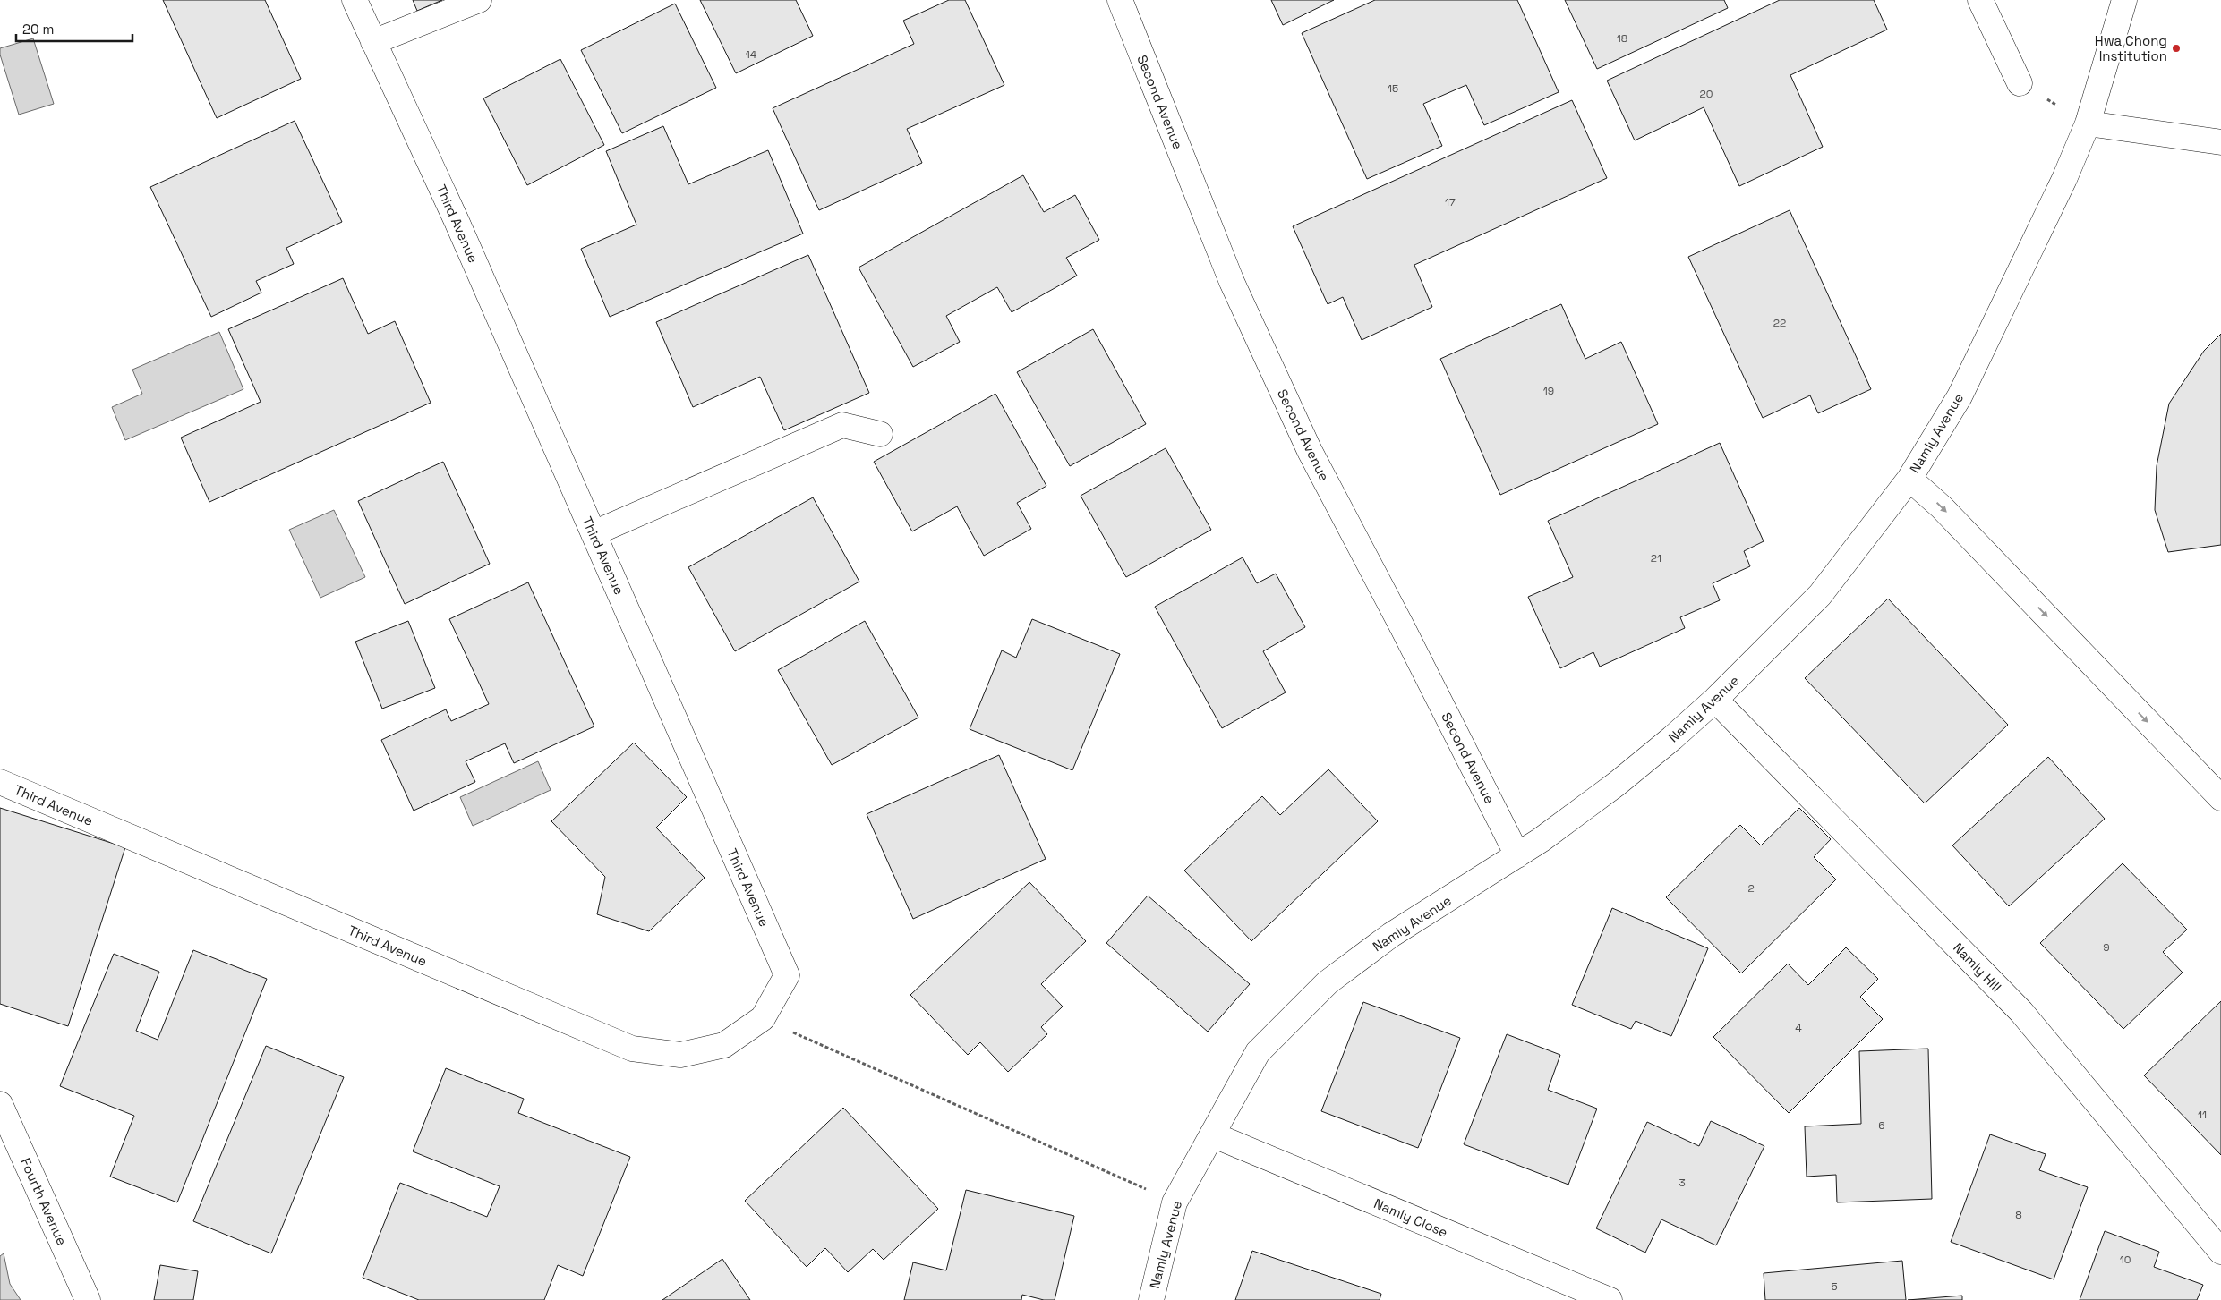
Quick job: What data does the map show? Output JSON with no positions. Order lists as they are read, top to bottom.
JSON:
{
  "streets": {
    "street": [
      "Second Avenue",
      "Third Avenue",
      "Namly Avenue",
      "Namly Hill",
      "Fourth Avenue",
      "Namly Close"
    ]
  },
  "crossings": [
    ["Second Avenue", "Namly Avenue"],
    ["Namly Avenue", "Namly Hill"],
    ["Namly Avenue", "Namly Close"]
  ],
  "places": ["Hwa Chong Institution"],
  "house_numbers": [
    "18",
    "14",
    "15",
    "20",
    "17",
    "22",
    "19",
    "21",
    "2",
    "9",
    "4",
    "11",
    "6",
    "3",
    "8",
    "10",
    "5"
  ],
  "scale_bar": "20 m"
}
